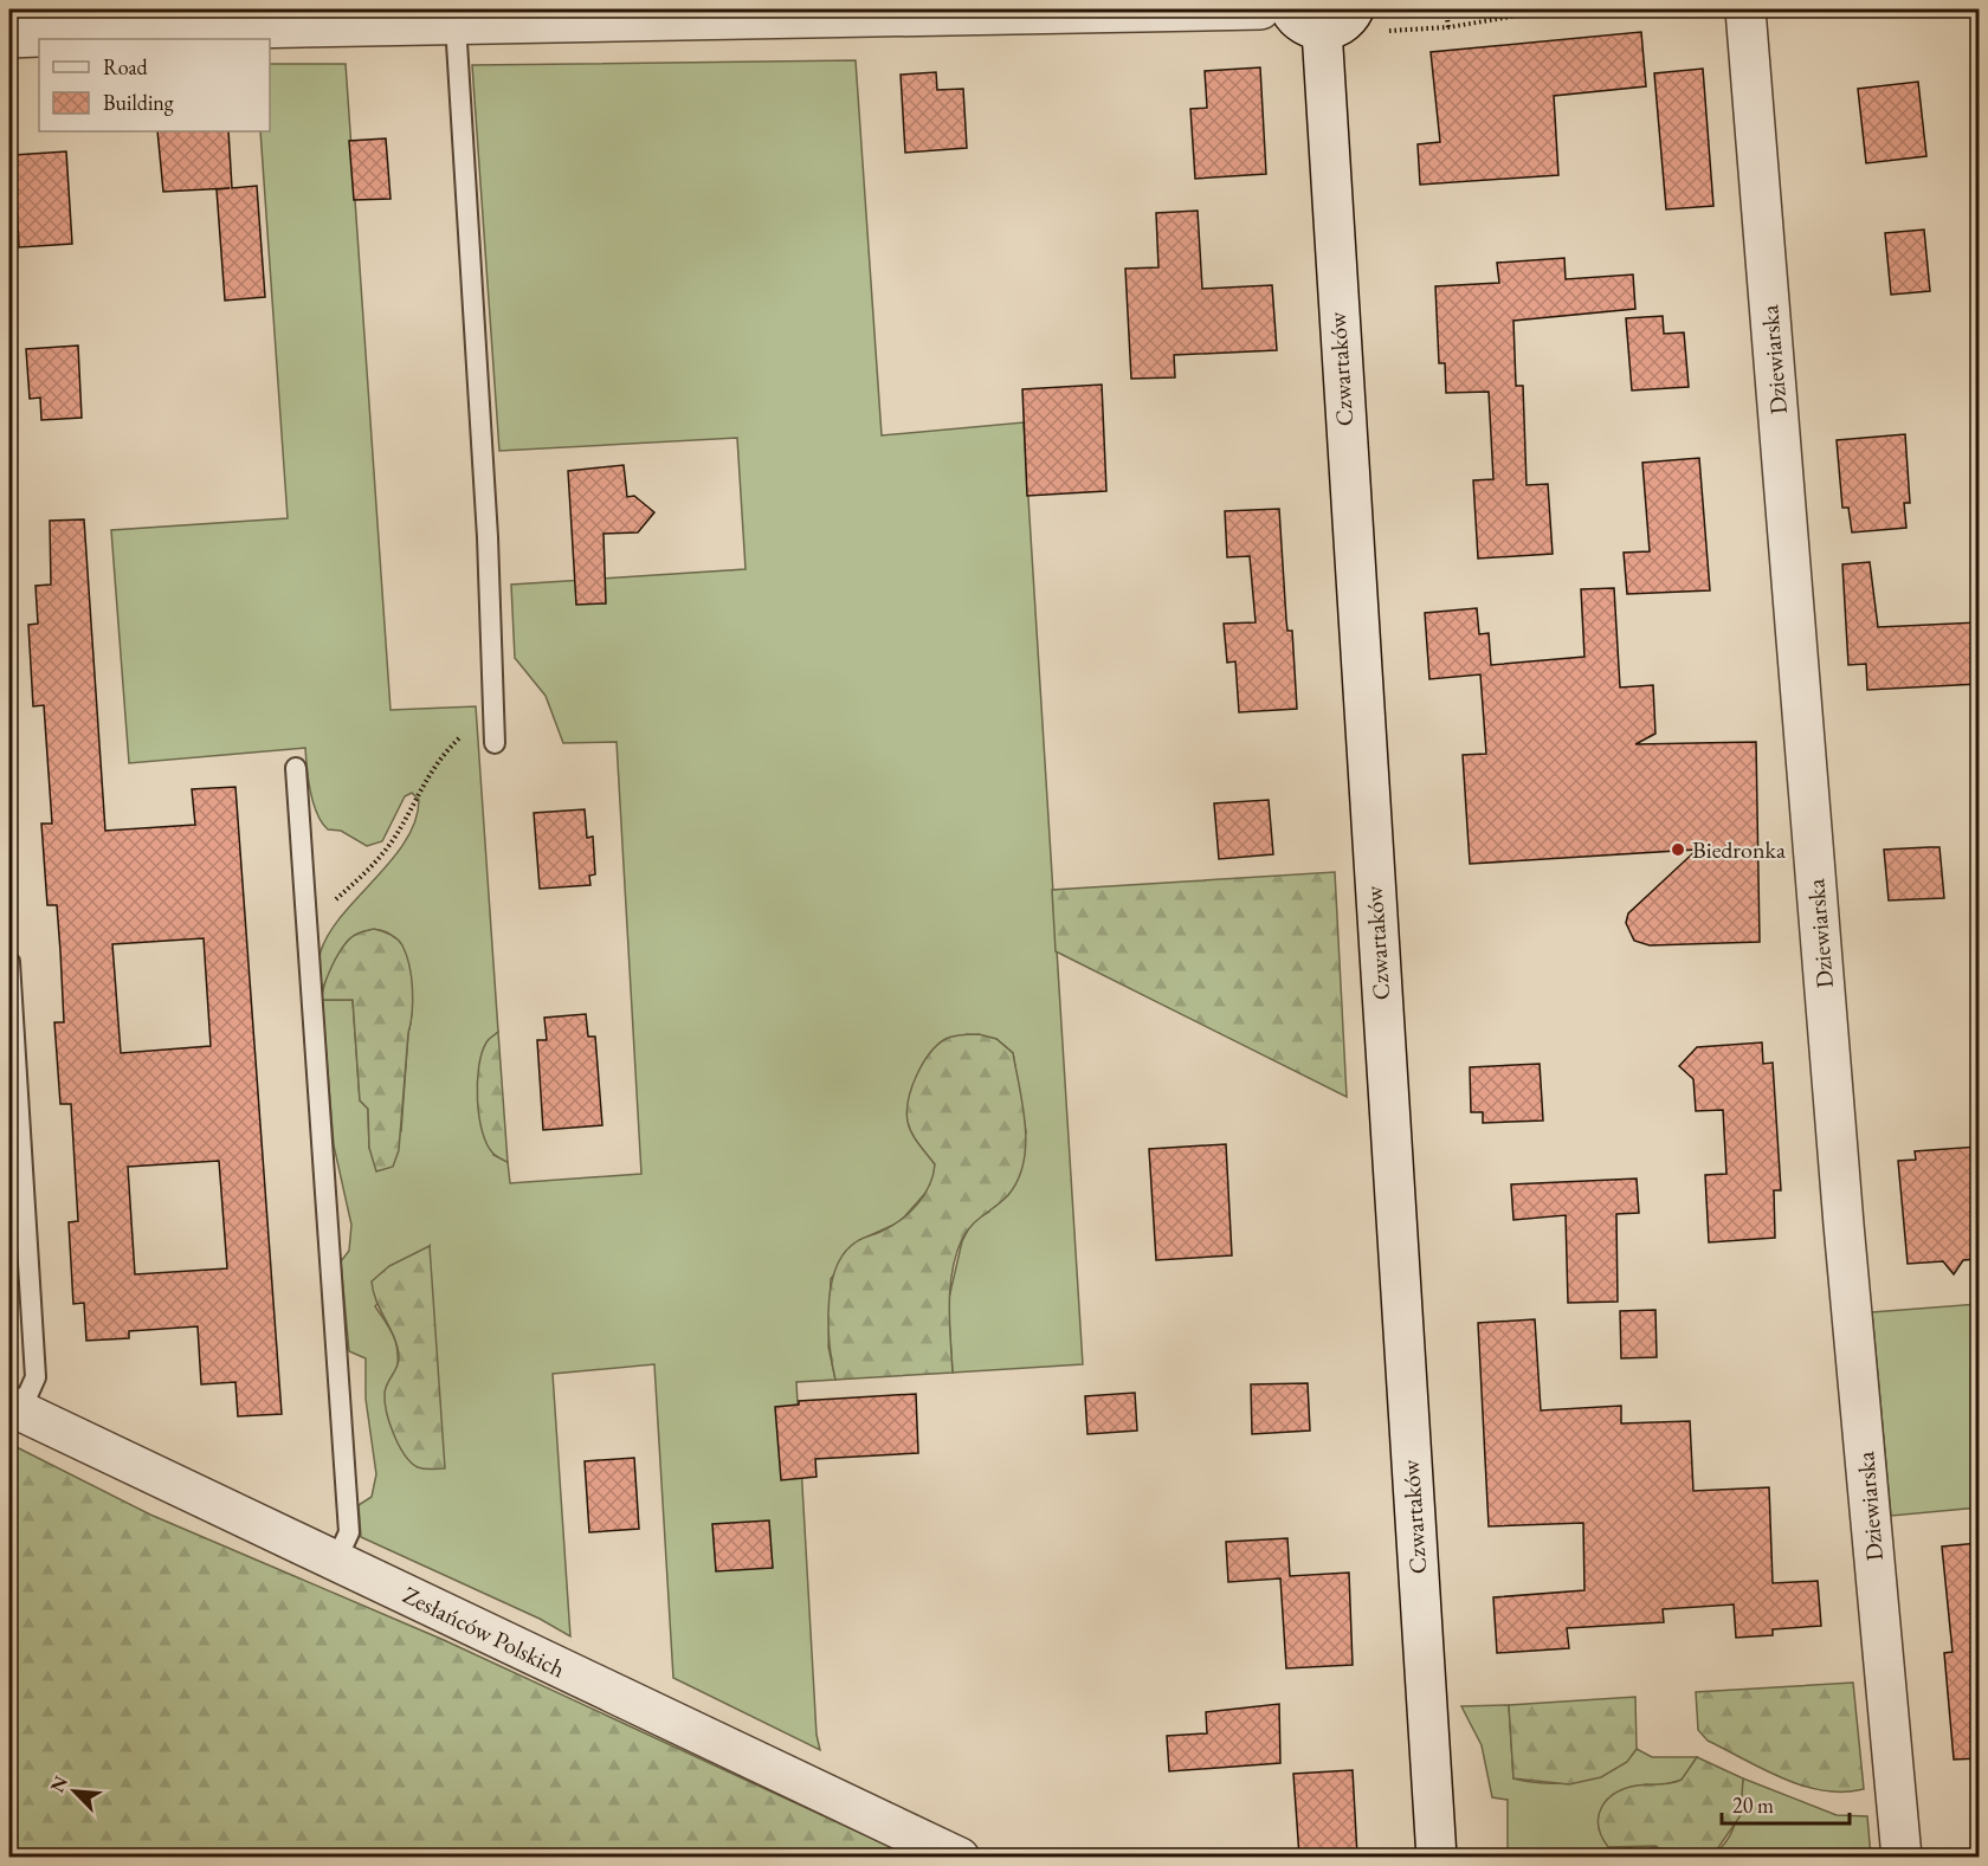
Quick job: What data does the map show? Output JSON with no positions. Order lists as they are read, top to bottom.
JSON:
{
  "streets": {
    "street": ["Dziewiarska", "Czwartaków", "Zesłańców Polskich"]
  },
  "places": ["Biedronka"],
  "legend": ["Road", "Building"],
  "scale_bar": "20 m",
  "north": "top left"
}
